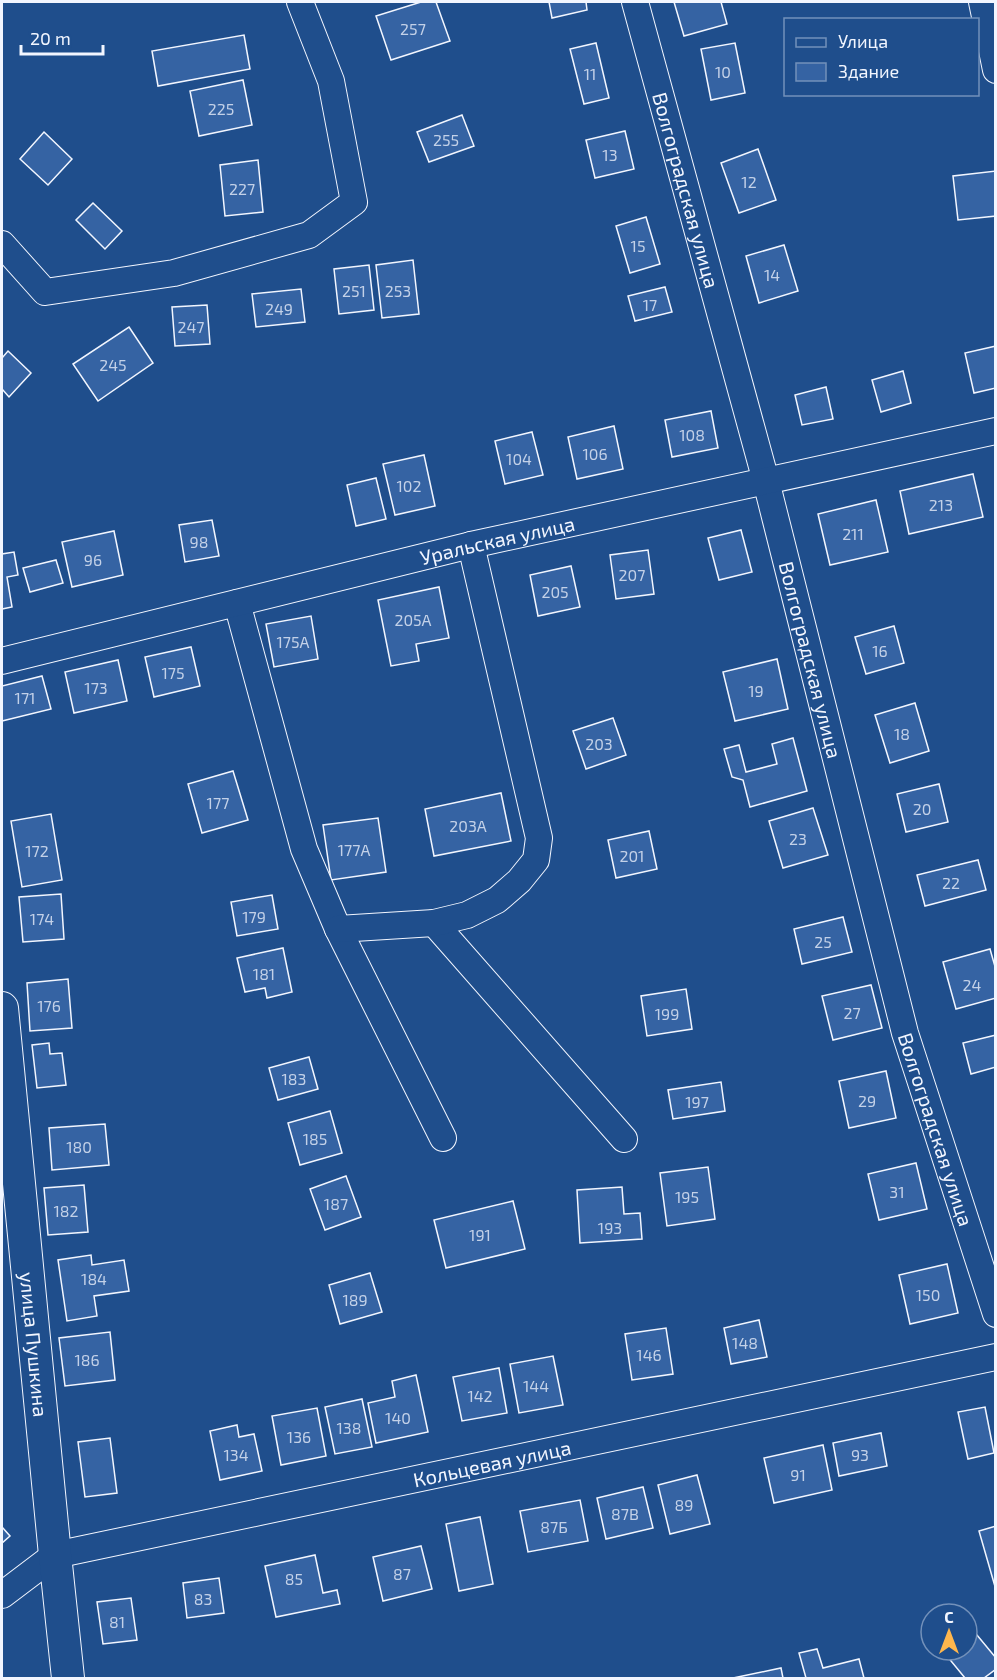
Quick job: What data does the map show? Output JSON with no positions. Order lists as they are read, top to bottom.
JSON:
{
  "streets": {
    "street": [
      "Волгоградская улица",
      "Уральская улица",
      "улица Пушкина",
      "Кольцевая улица"
    ]
  },
  "crossings": [
    ["Волгоградская улица", "Уральская улица"],
    ["улица Пушкина", "Кольцевая улица"]
  ],
  "house_numbers": [
    "257",
    "10",
    "11",
    "225",
    "255",
    "13",
    "12",
    "227",
    "15",
    "14",
    "251",
    "253",
    "17",
    "249",
    "247",
    "245",
    "108",
    "106",
    "104",
    "102",
    "213",
    "211",
    "98",
    "96",
    "207",
    "205",
    "205А",
    "175А",
    "16",
    "175",
    "173",
    "19",
    "171",
    "18",
    "203",
    "177",
    "20",
    "203А",
    "23",
    "177А",
    "172",
    "201",
    "22",
    "179",
    "174",
    "25",
    "181",
    "24",
    "176",
    "27",
    "199",
    "183",
    "29",
    "197",
    "185",
    "180",
    "31",
    "195",
    "187",
    "182",
    "193",
    "191",
    "184",
    "150",
    "189",
    "148",
    "146",
    "186",
    "144",
    "142",
    "140",
    "138",
    "136",
    "134",
    "93",
    "91",
    "89",
    "87В",
    "87Б",
    "87",
    "85",
    "83",
    "81"
  ],
  "legend": ["Улица", "Здание"],
  "scale_bar": "20 m",
  "north": "top"
}
